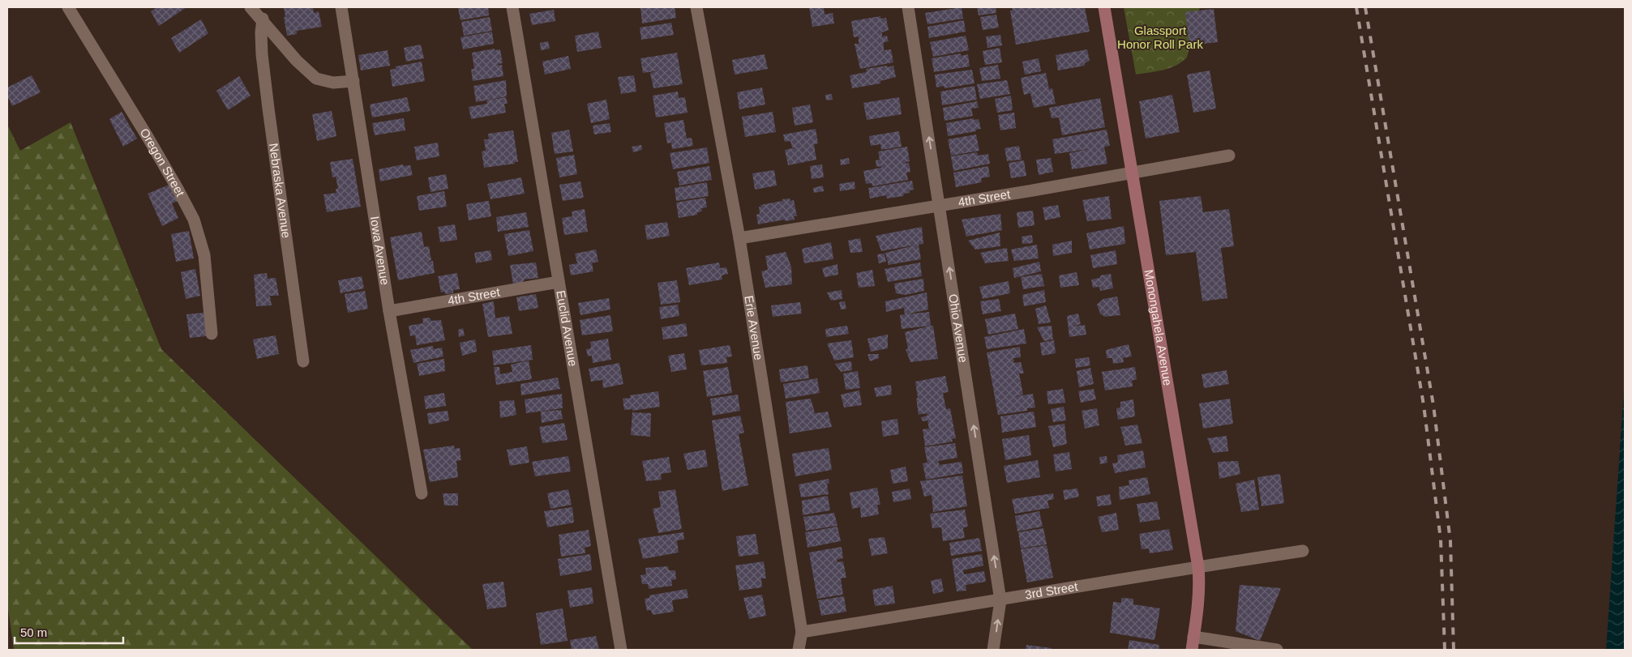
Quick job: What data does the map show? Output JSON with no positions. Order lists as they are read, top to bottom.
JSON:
{
  "streets": {
    "main road": ["Monongahela Avenue"],
    "street": [
      "Oregon Street",
      "Nebraska Avenue",
      "4th Street",
      "Iowa Avenue",
      "Erie Avenue",
      "Ohio Avenue",
      "Euclid Avenue",
      "3rd Street"
    ]
  },
  "crossings": [
    ["4th Street", "Iowa Avenue"],
    ["4th Street", "Erie Avenue"],
    ["4th Street", "Ohio Avenue"],
    ["4th Street", "Monongahela Avenue"],
    ["4th Street", "Euclid Avenue"],
    ["Erie Avenue", "3rd Street"],
    ["Ohio Avenue", "3rd Street"],
    ["Monongahela Avenue", "3rd Street"]
  ],
  "one_way": ["Ohio Avenue"],
  "parks": ["Glassport Honor Roll Park"],
  "scale_bar": "50 m"
}
